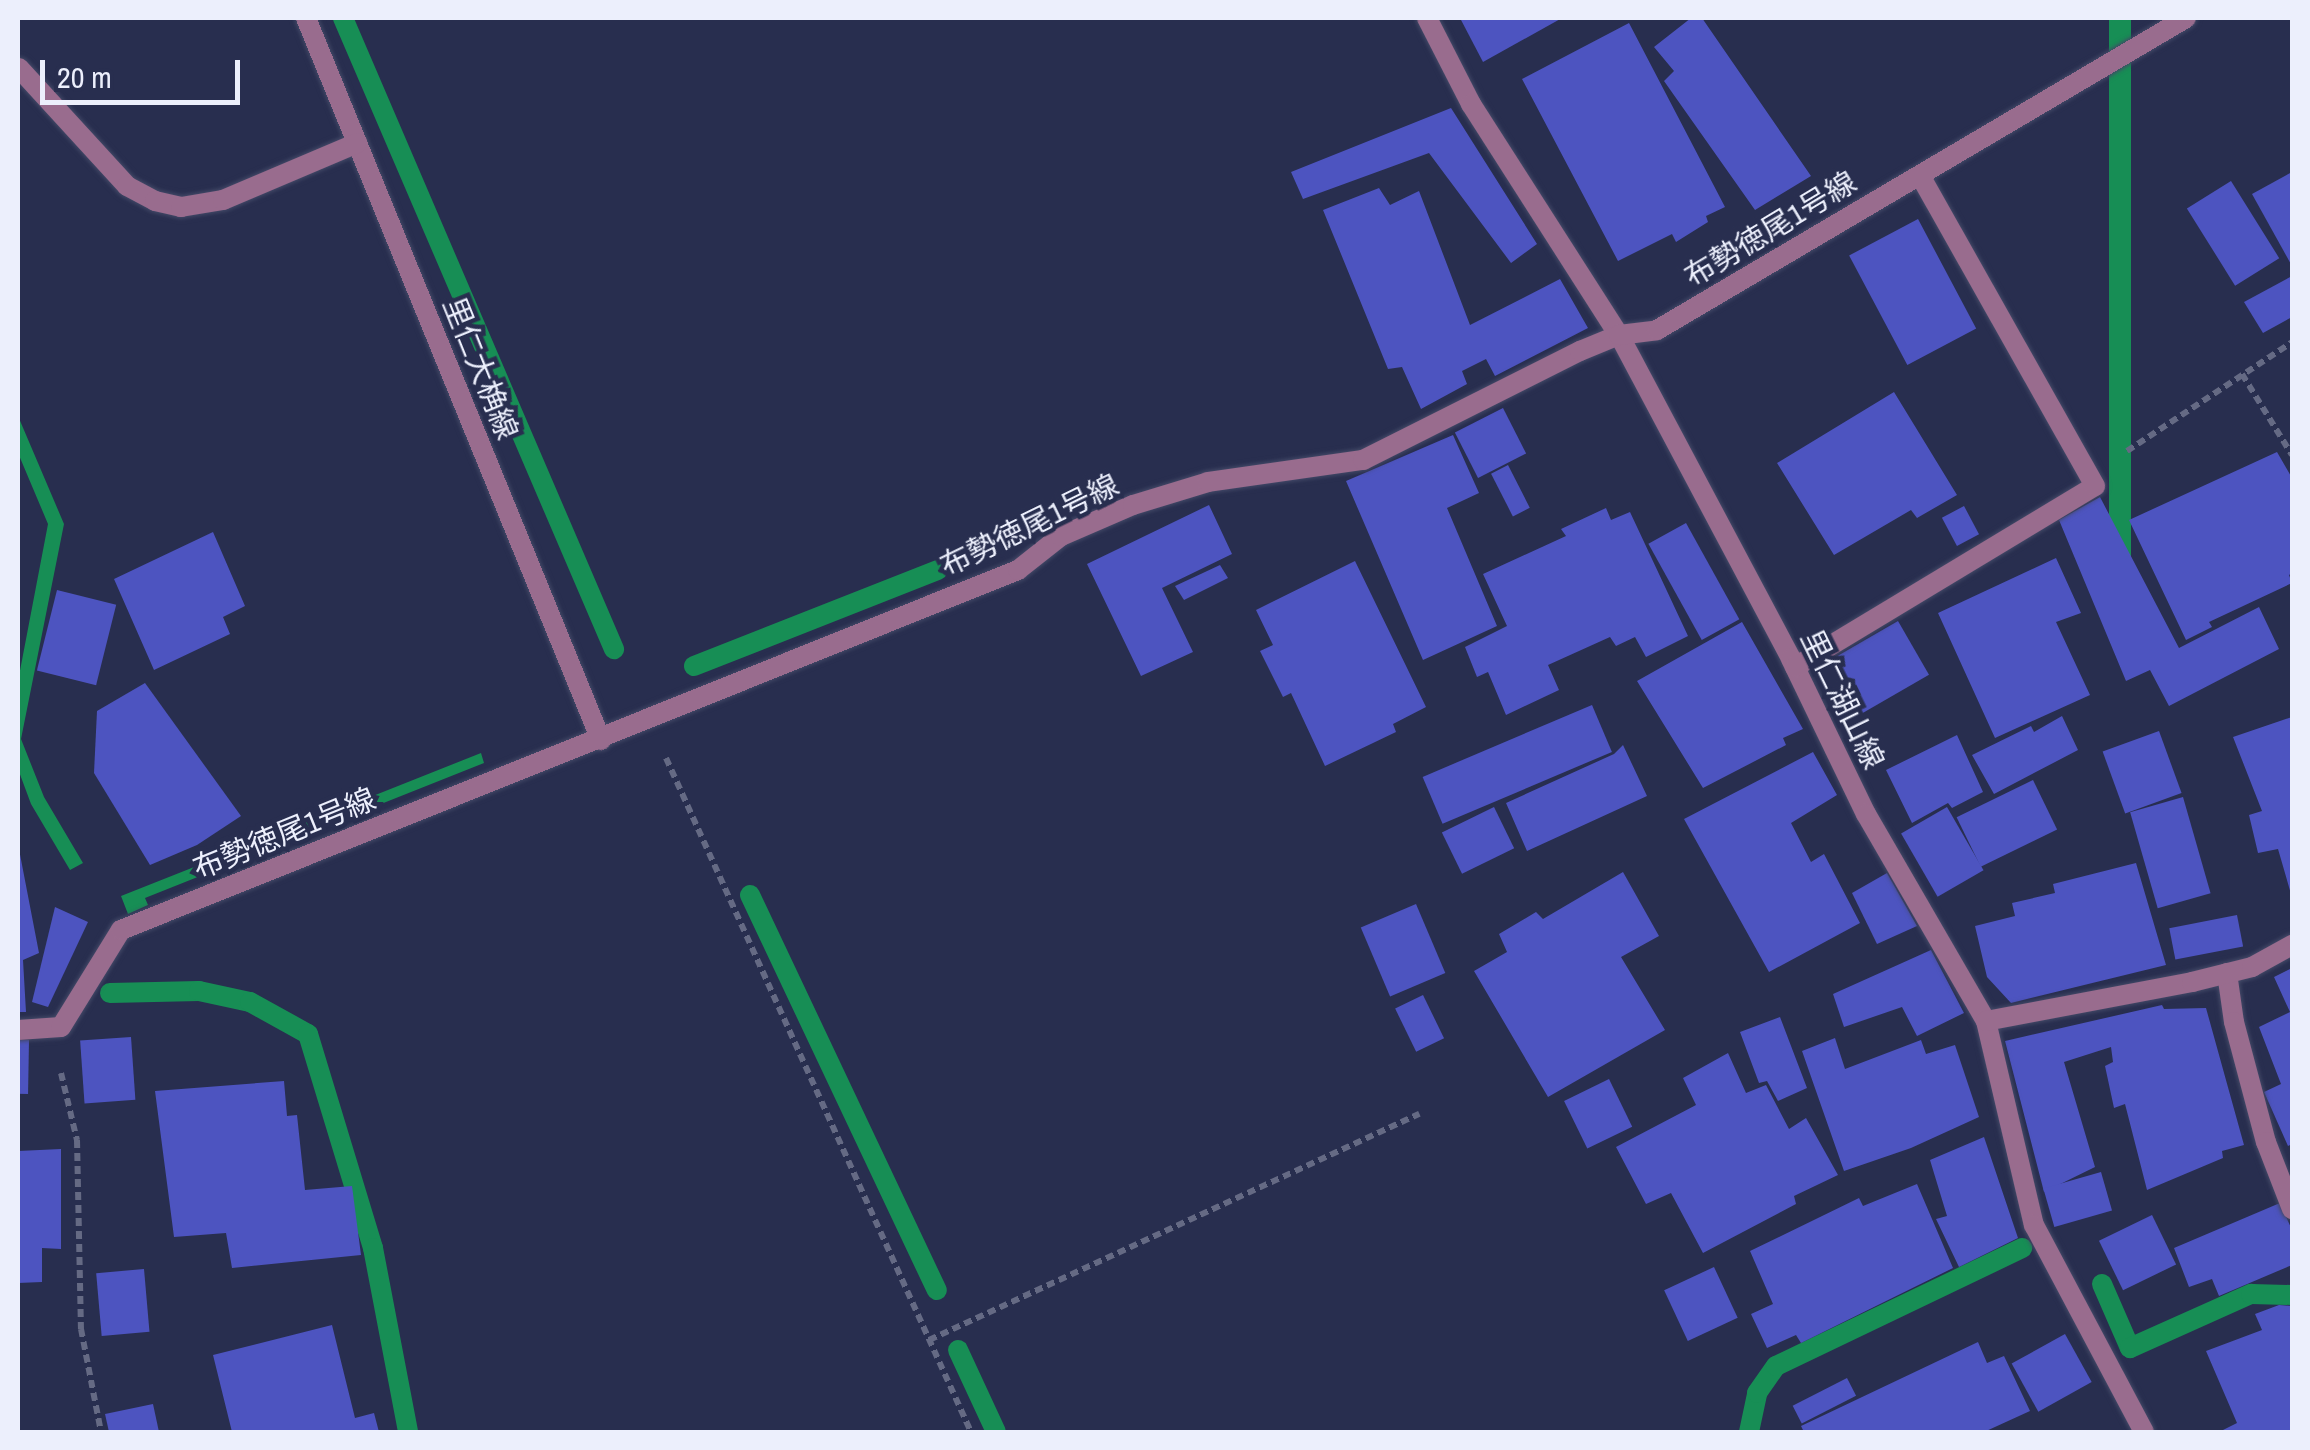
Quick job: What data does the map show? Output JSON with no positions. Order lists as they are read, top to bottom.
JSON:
{
  "streets": {
    "street": ["布勢徳尾1号線", "里仁大桷線", "里仁湖山線"]
  },
  "crossings": [
    ["布勢徳尾1号線", "里仁大桷線"],
    ["布勢徳尾1号線", "里仁湖山線"]
  ],
  "scale_bar": "20 m"
}
